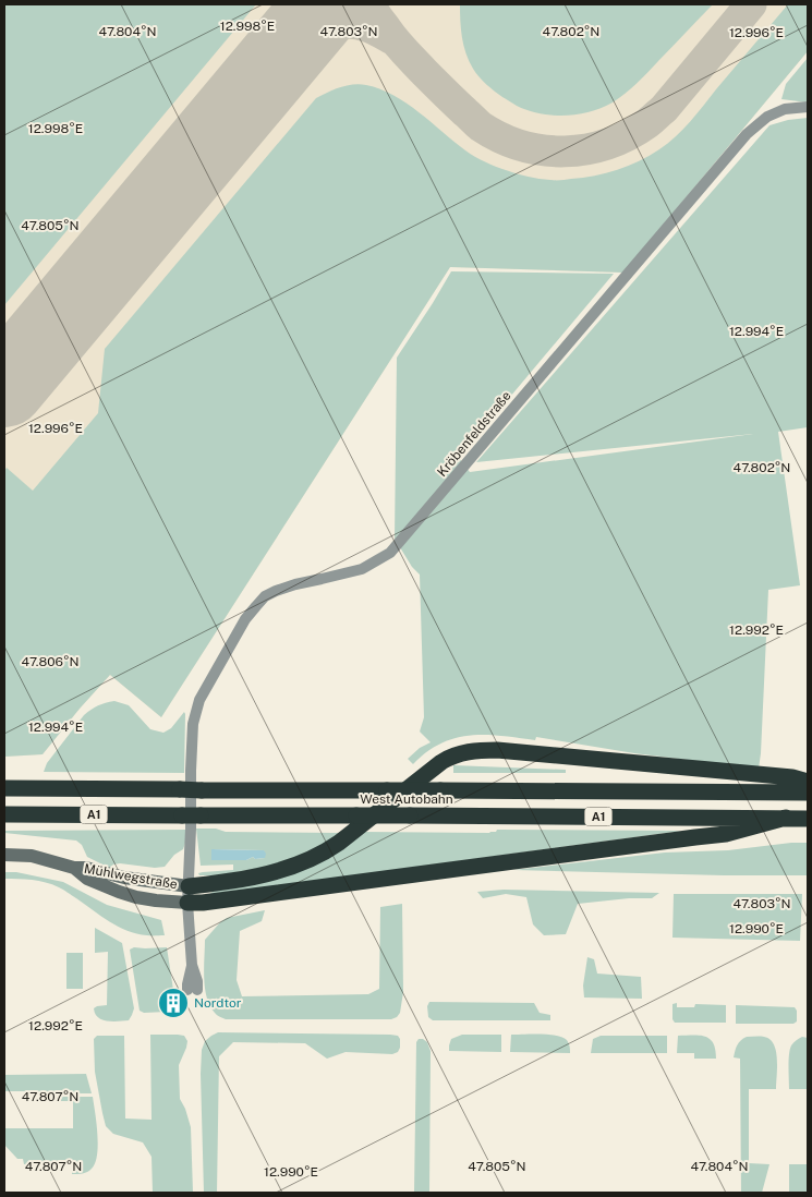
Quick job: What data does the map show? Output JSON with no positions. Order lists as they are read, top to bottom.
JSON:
{
  "streets": {
    "highway": ["West Autobahn", "A1"],
    "street": ["Kröbenfeldstraße", "Mühlwegstraße"]
  },
  "crossings": [
    ["Kröbenfeldstraße", "Mühlwegstraße"]
  ],
  "places": {
    "building": ["Nordtor"]
  },
  "coordinates": [
    "12.998°E",
    "47.804°N",
    "47.803°N",
    "47.802°N",
    "12.996°E",
    "47.805°N",
    "12.994°E",
    "12.992°E",
    "47.806°N",
    "12.990°E",
    "47.807°N"
  ]
}
